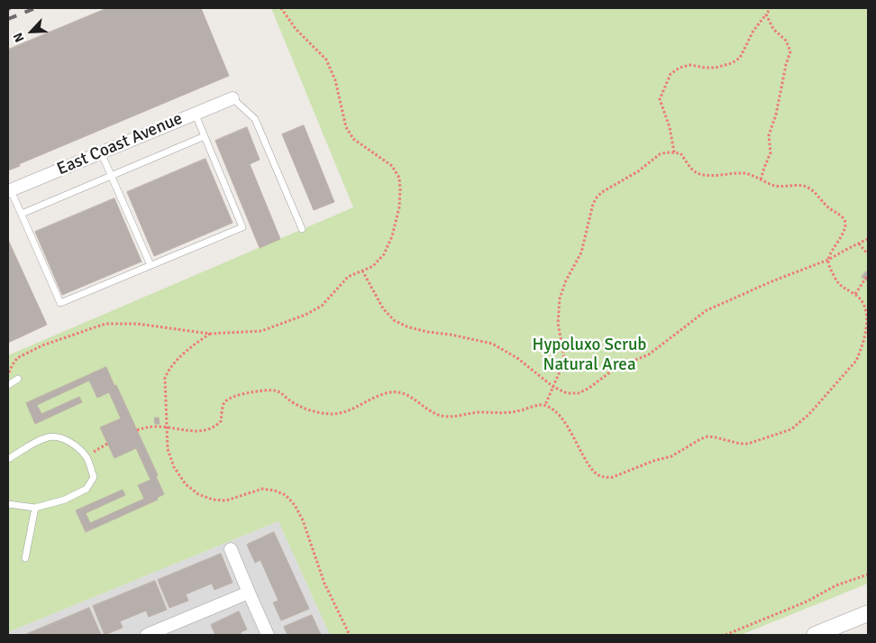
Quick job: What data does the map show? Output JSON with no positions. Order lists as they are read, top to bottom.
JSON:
{
  "streets": {
    "street": ["East Coast Avenue"]
  },
  "parks": ["Hypoluxo Scrub Natural Area"],
  "north": "bottom left"
}
